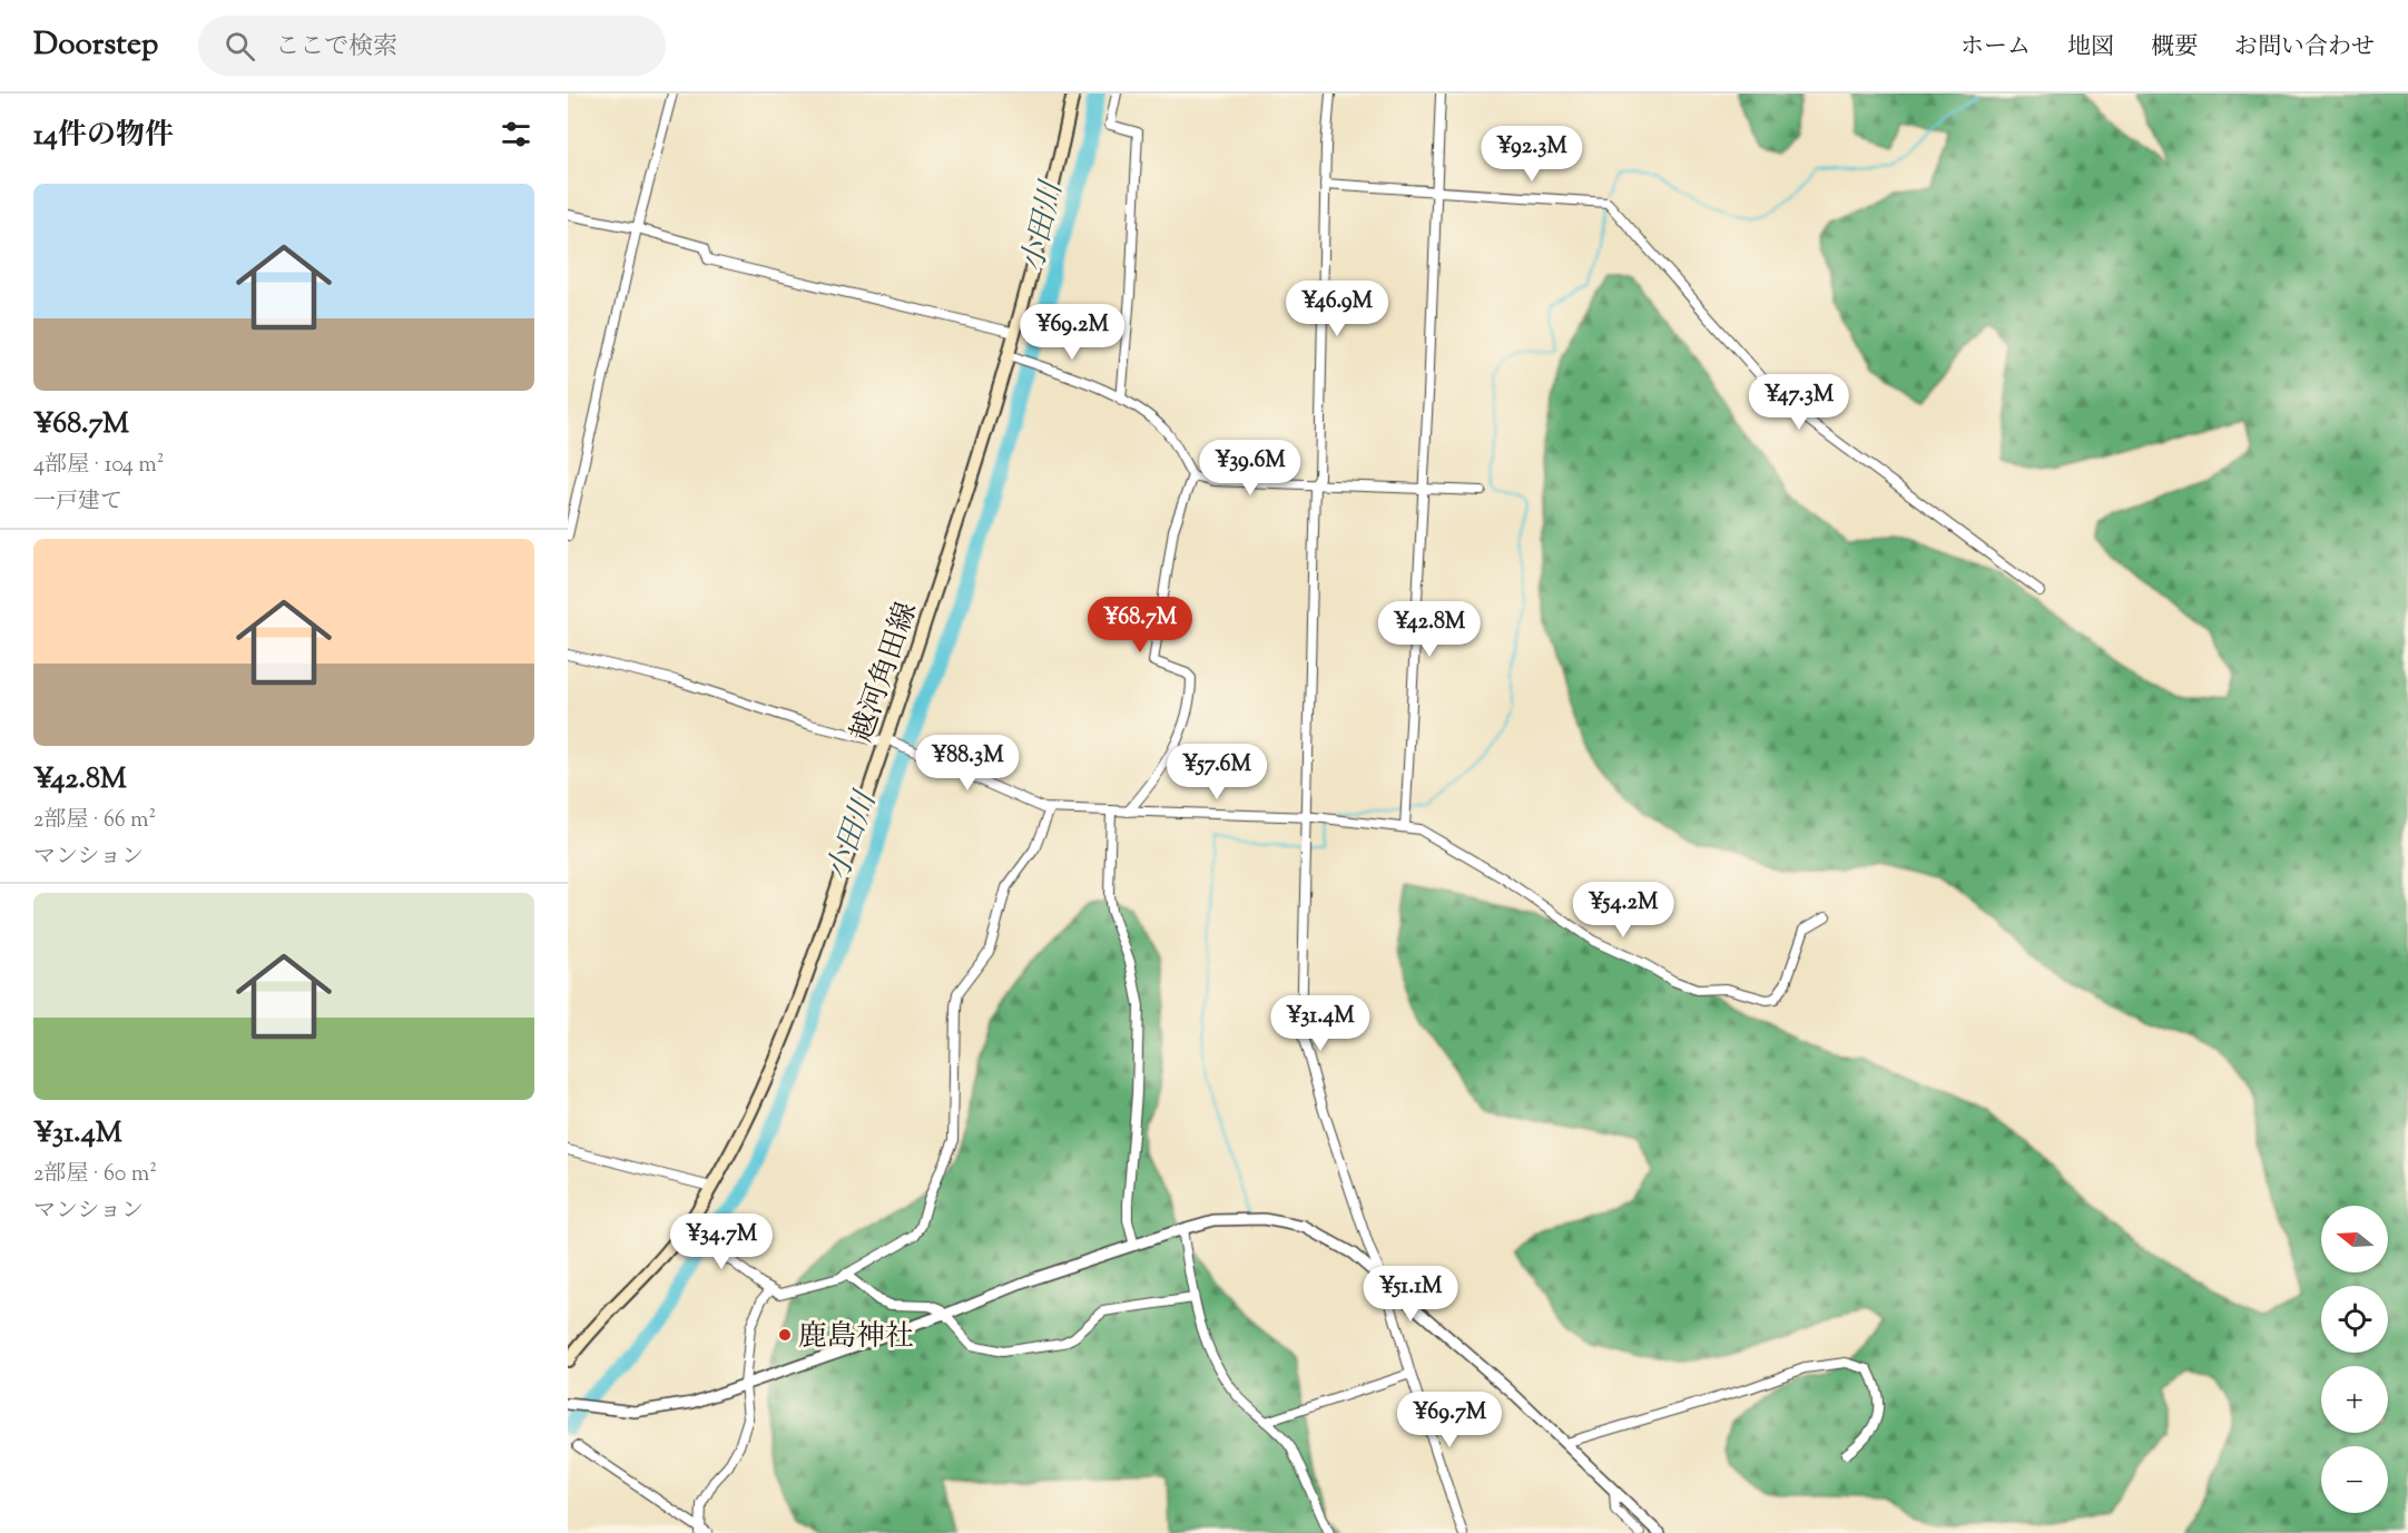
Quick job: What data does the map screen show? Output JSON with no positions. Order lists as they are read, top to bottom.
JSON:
{
  "streets": {
    "main road": ["越河角田線"]
  },
  "water": ["小田川"],
  "places": ["鹿島神社"],
  "north": "left",
  "page": {
    "header": "Doorstep",
    "search": "ここで検索",
    "nav": [
      "ホーム",
      "地図",
      "概要",
      "お問い合わせ"
    ],
    "heading": "14件の物件",
    "price": [
      "¥92.3M",
      "¥46.9M",
      "¥69.2M",
      "¥47.3M",
      "¥39.6M",
      "¥68.7M",
      "¥42.8M",
      "¥88.3M",
      "¥57.6M",
      "¥54.2M",
      "¥31.4M",
      "¥34.7M",
      "¥51.1M",
      "¥69.7M"
    ],
    "list": [
      {
        "name": "¥68.7M",
        "note": "4部屋 · 104 m² · 一戸建て"
      },
      {
        "name": "¥42.8M",
        "note": "2部屋 · 66 m² · マンション"
      },
      {
        "name": "¥31.4M",
        "note": "2部屋 · 60 m² · マンション"
      }
    ],
    "map_buttons": ["+", "−"]
  }
}
